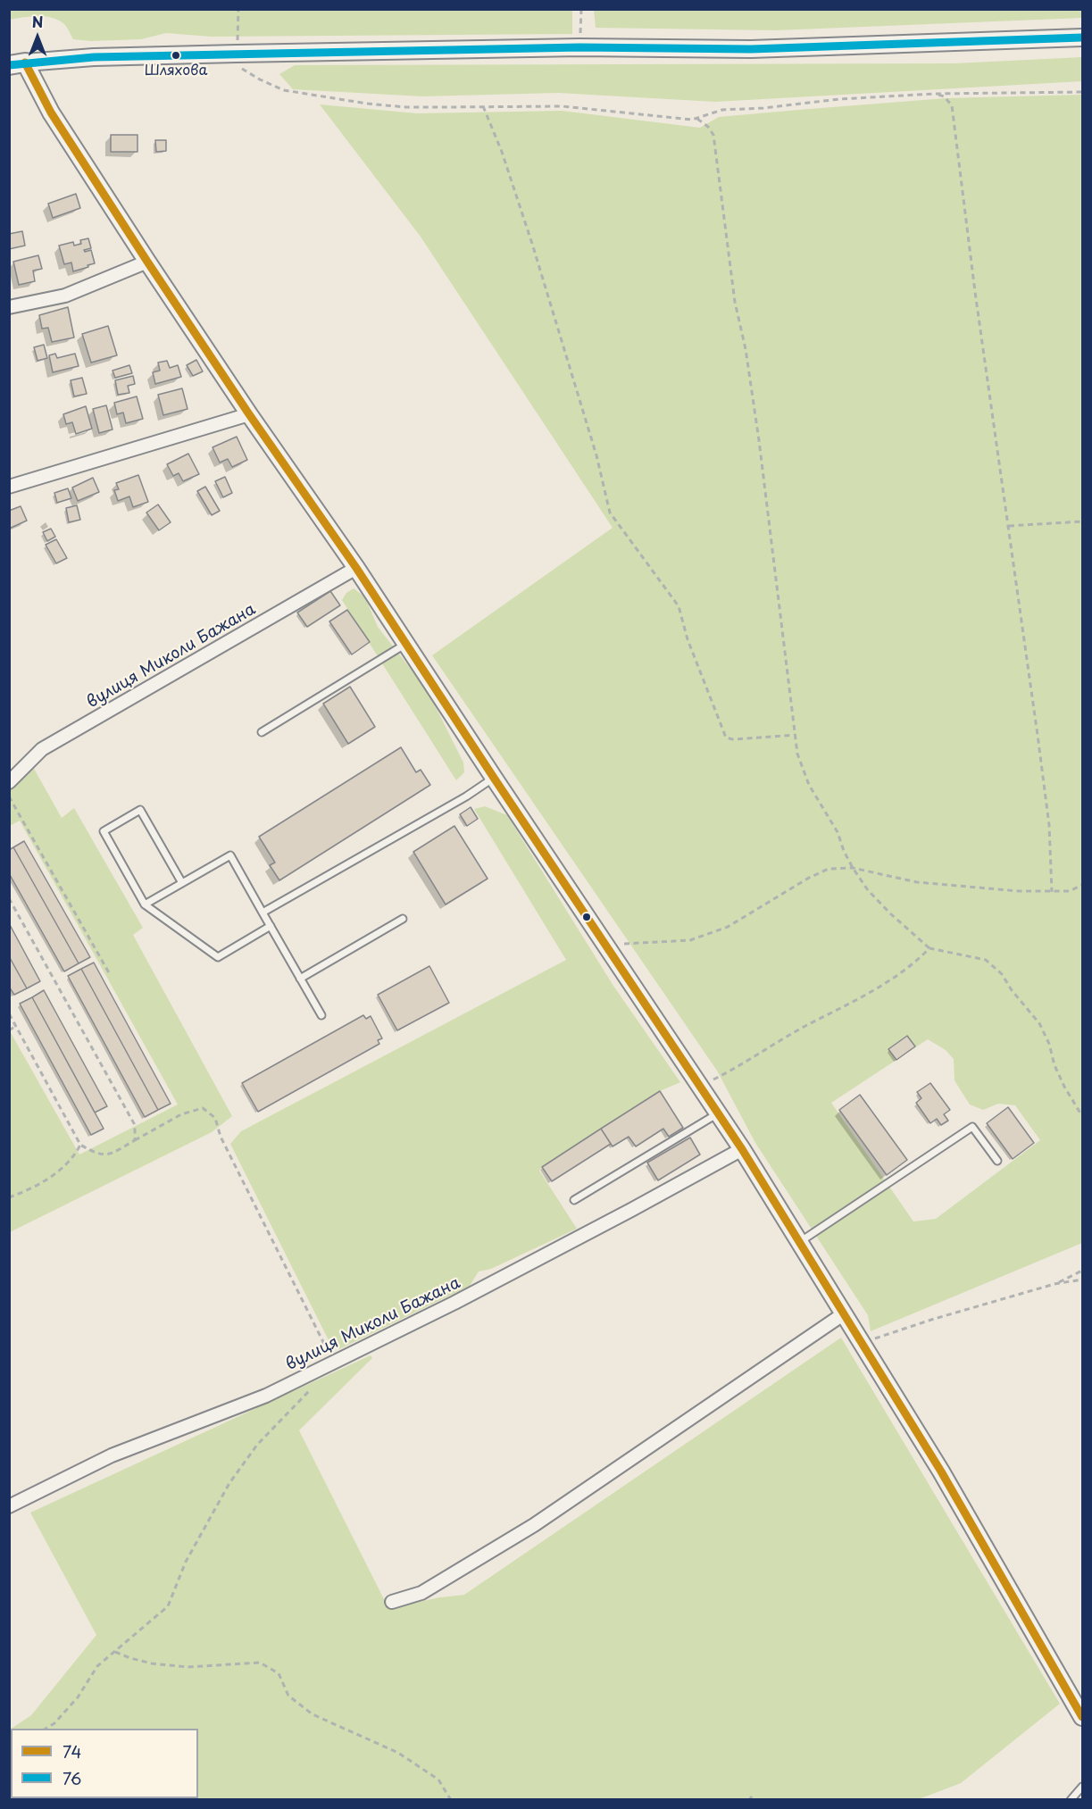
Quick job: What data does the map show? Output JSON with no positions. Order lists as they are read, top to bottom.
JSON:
{
  "streets": {
    "street": ["вулиця Миколи Бажана"]
  },
  "places": ["Шляхова"],
  "lines": ["transit line 76", "transit line 74"],
  "legend": ["74", "76"],
  "north": "top"
}
